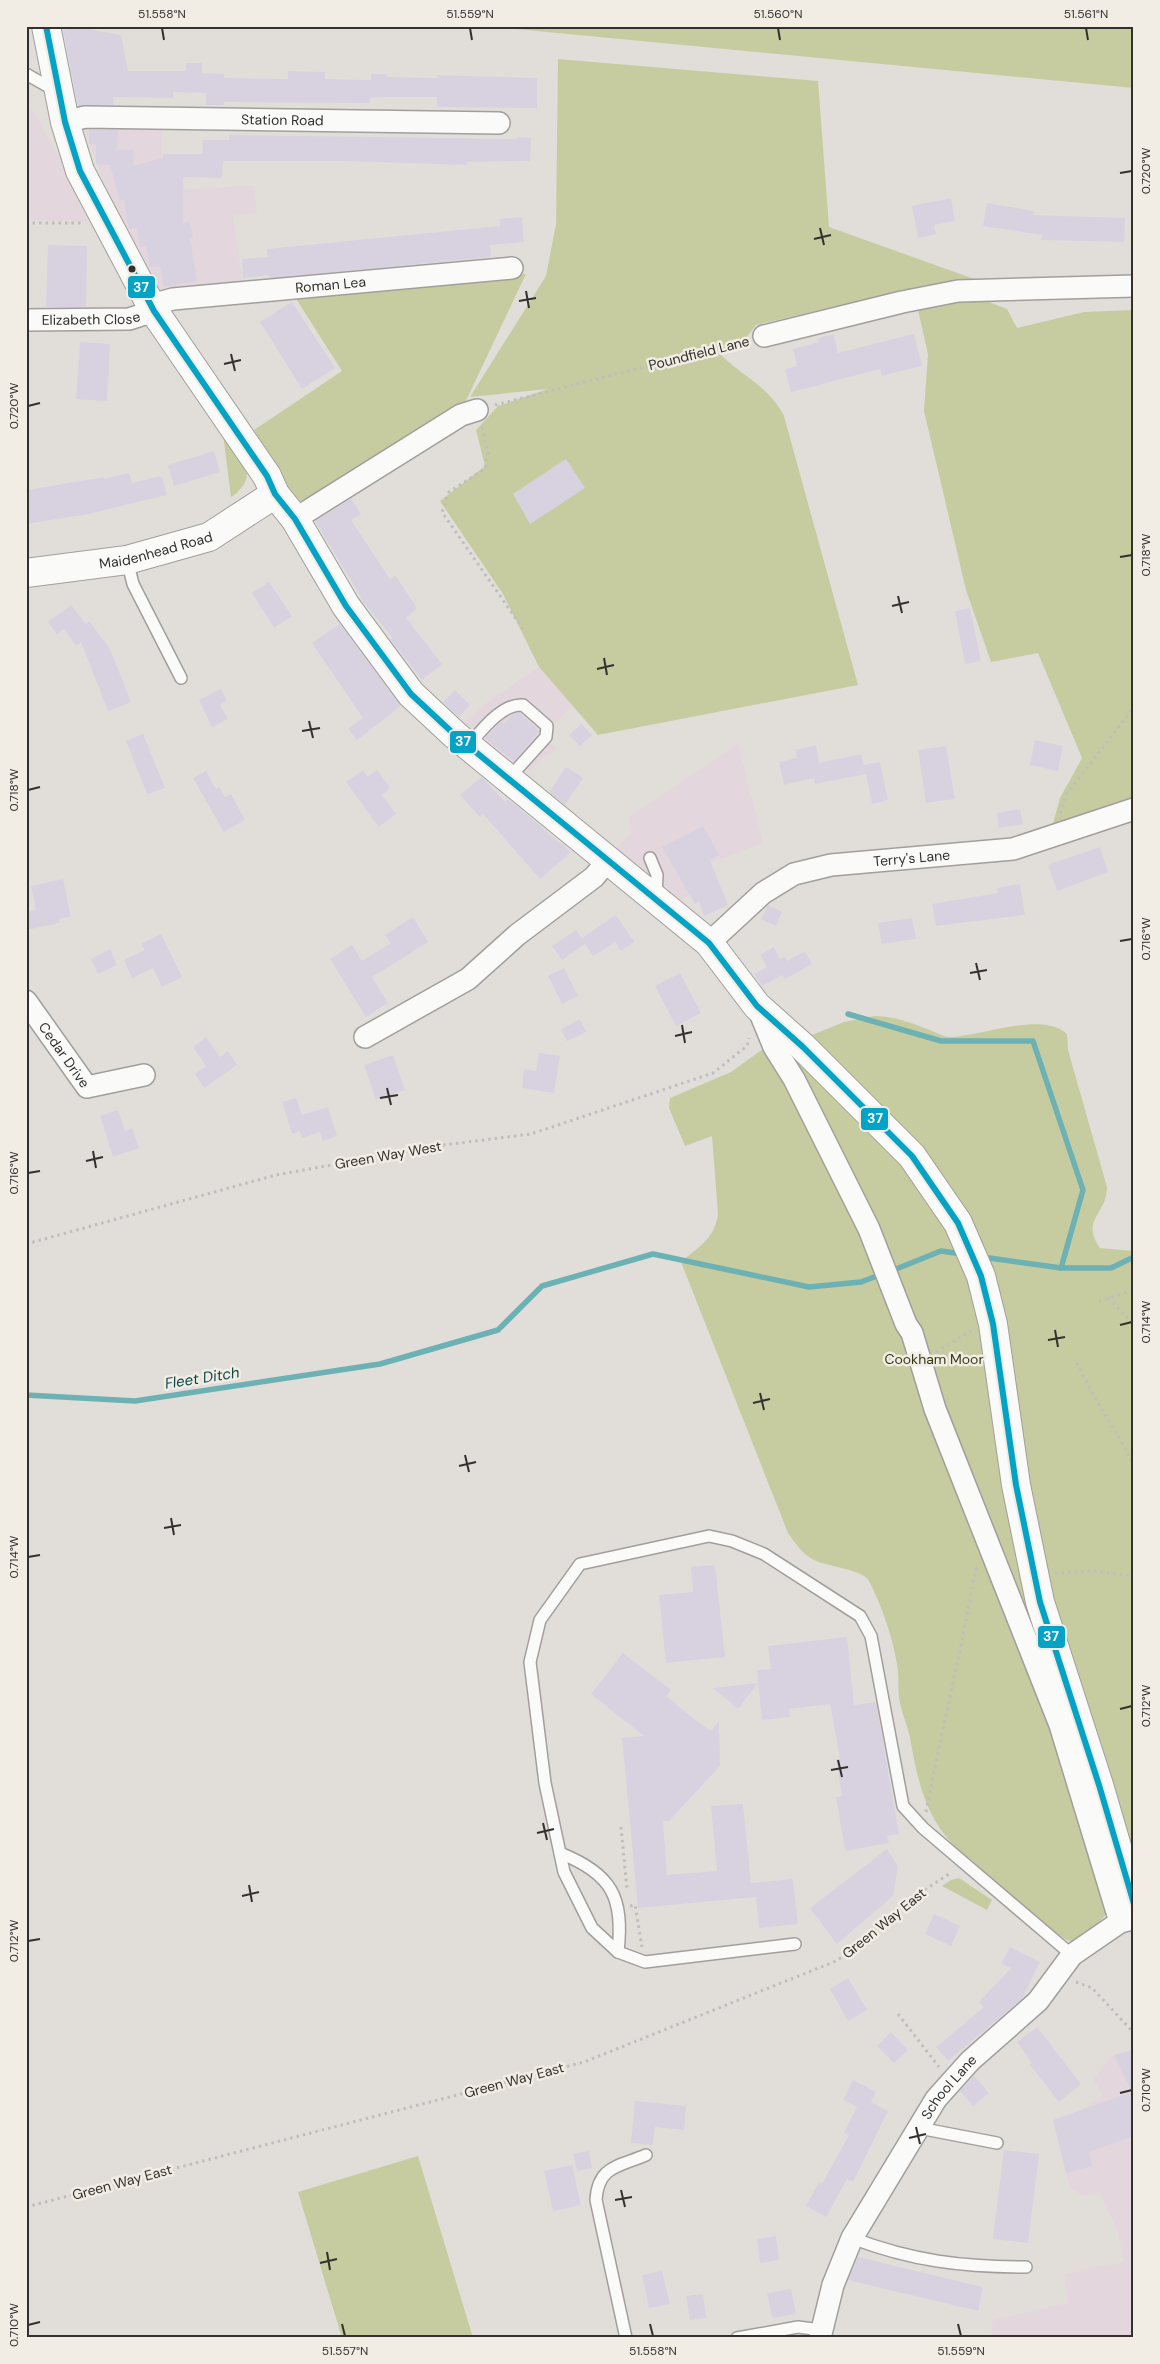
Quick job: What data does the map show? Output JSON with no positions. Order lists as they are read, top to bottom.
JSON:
{
  "streets": {
    "main road": ["Maidenhead Road"],
    "street": [
      "Station Road",
      "Roman Lea",
      "Elizabeth Close",
      "Poundfield Lane",
      "Terry's Lane",
      "Cedar Drive",
      "School Lane"
    ],
    "path": ["Green Way West", "Green Way East"]
  },
  "crossings": [
    ["Roman Lea", "Elizabeth Close"]
  ],
  "water": ["Fleet Ditch"],
  "parks": ["Cookham Moor"],
  "lines": ["transit line 37"],
  "coordinates": [
    "51.558°N",
    "51.559°N",
    "51.560°N",
    "51.561°N",
    "0.720°W",
    "0.718°W",
    "0.716°W",
    "0.714°W",
    "0.712°W",
    "0.710°W",
    "51.557°N"
  ]
}
